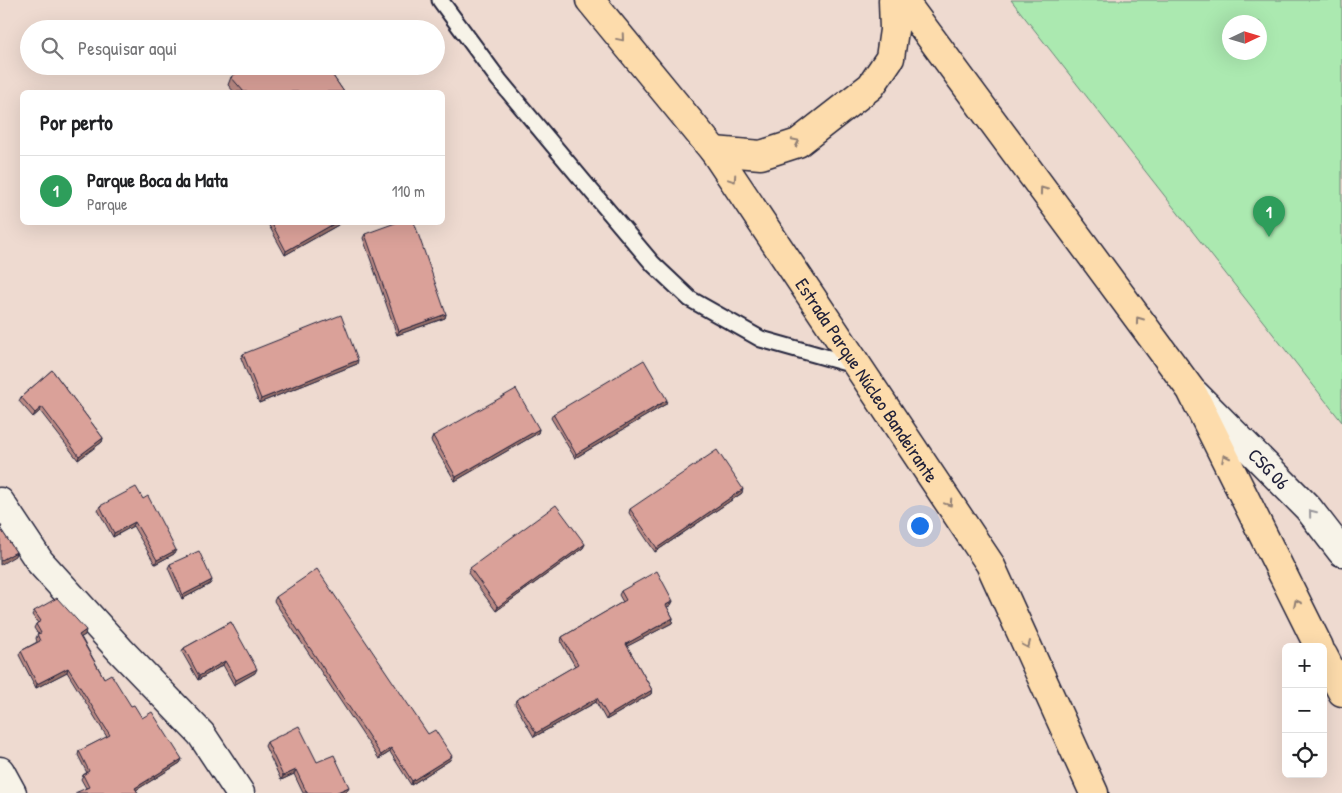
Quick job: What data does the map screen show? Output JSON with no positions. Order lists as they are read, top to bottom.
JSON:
{
  "streets": {
    "highway": ["Estrada Parque Núcleo Bandeirante"],
    "street": ["CSG 06"]
  },
  "one_way": ["Estrada Parque Núcleo Bandeirante", "CSG 06"],
  "north": "right",
  "page": {
    "search": "Pesquisar aqui",
    "heading": "Por perto",
    "list": [
      {
        "mark": "1",
        "name": "Parque Boca da Mata",
        "note": "Parque",
        "value": "110 m"
      }
    ],
    "pins": "1",
    "map_buttons": ["+", "−"]
  }
}
